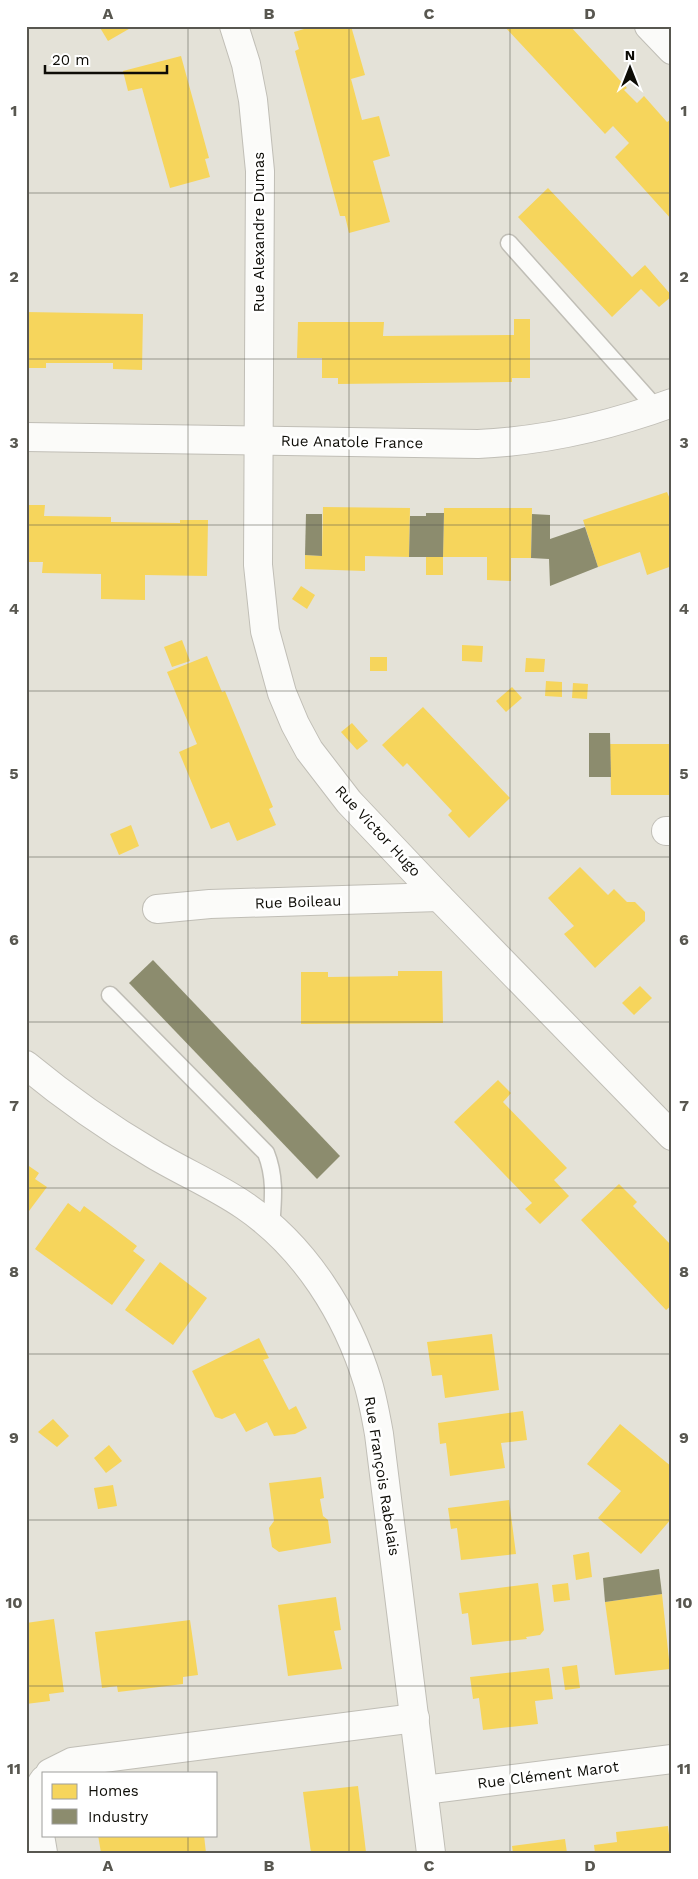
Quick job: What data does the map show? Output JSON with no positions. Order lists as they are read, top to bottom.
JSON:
{
  "streets": {
    "street": [
      "Rue Alexandre Dumas",
      "Rue Anatole France",
      "Rue Victor Hugo",
      "Rue Boileau",
      "Rue François Rabelais",
      "Rue Clément Marot"
    ]
  },
  "crossings": [
    ["Rue Alexandre Dumas", "Rue Anatole France"],
    ["Rue Alexandre Dumas", "Rue Victor Hugo"],
    ["Rue Anatole France", "Rue Victor Hugo"],
    ["Rue Victor Hugo", "Rue Boileau"],
    ["Rue François Rabelais", "Rue Clément Marot"]
  ],
  "legend": ["Homes", "Industry"],
  "scale_bar": "20 m",
  "north": "top",
  "grid": {
    "columns": [
      "A",
      "B",
      "C",
      "D"
    ],
    "rows": [
      "1",
      "2",
      "3",
      "4",
      "5",
      "6",
      "7",
      "8",
      "9",
      "10",
      "11"
    ]
  }
}
